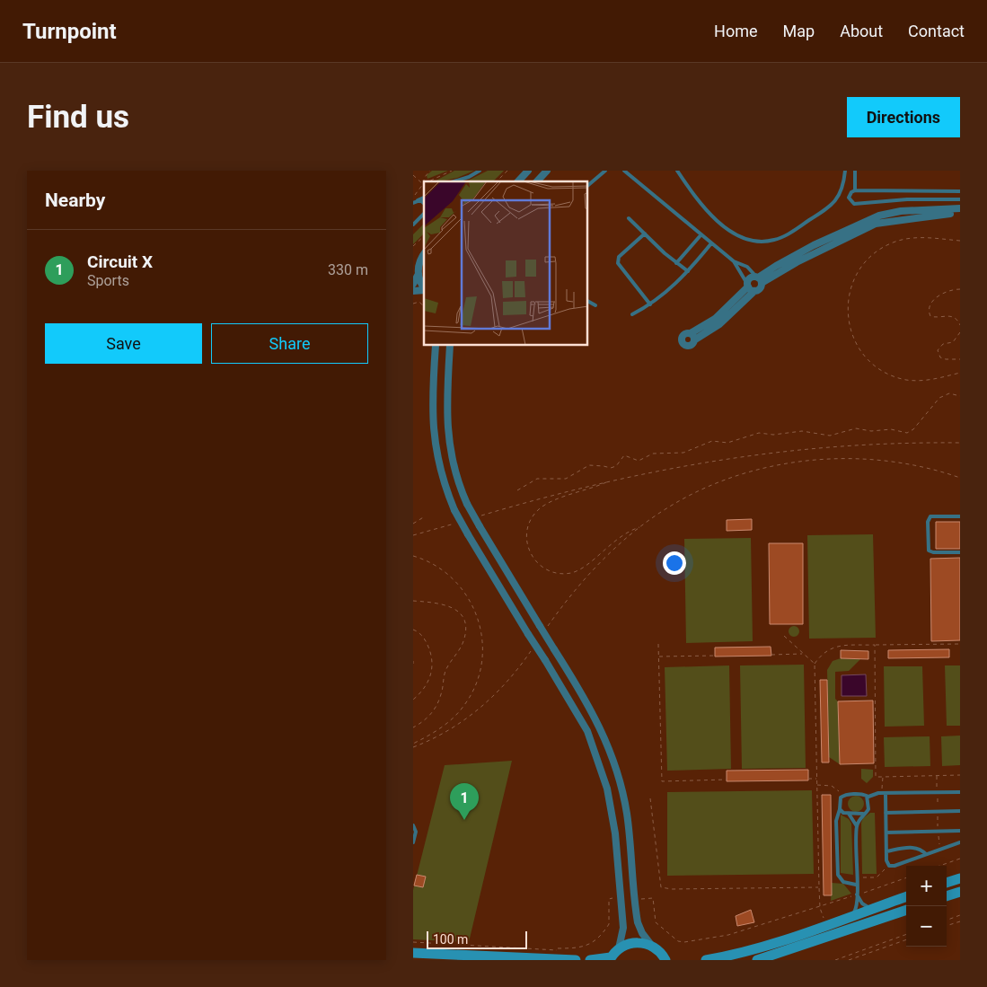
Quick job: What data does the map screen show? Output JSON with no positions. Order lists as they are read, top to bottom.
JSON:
{
  "scale_bar": "100 m",
  "page": {
    "header": "Turnpoint",
    "nav": [
      "Home",
      "Map",
      "About",
      "Contact"
    ],
    "buttons": [
      "Directions",
      ["Save", "Share"]
    ],
    "title": "Find us",
    "heading": "Nearby",
    "list": [
      {
        "mark": "1",
        "name": "Circuit X",
        "note": "Sports",
        "value": "330 m"
      }
    ],
    "pins": "1",
    "map_buttons": ["+", "−"],
    "scale": "100 m"
  }
}
